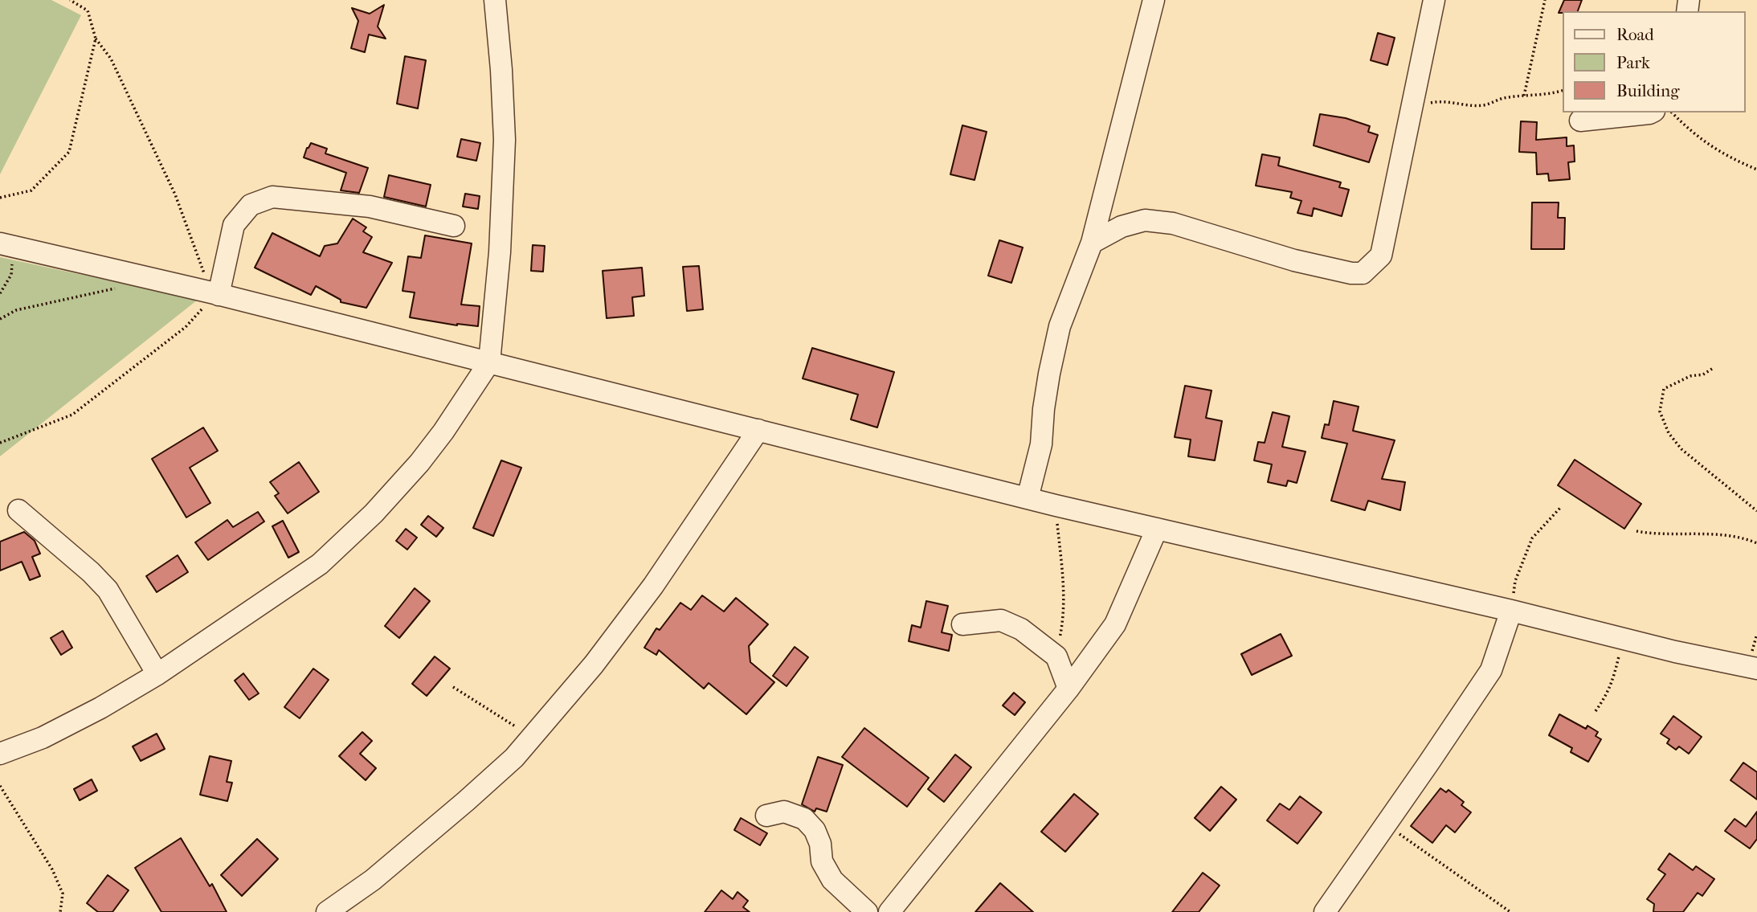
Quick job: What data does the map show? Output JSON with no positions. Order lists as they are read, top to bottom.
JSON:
{
  "legend": ["Road", "Park", "Building"]
}
